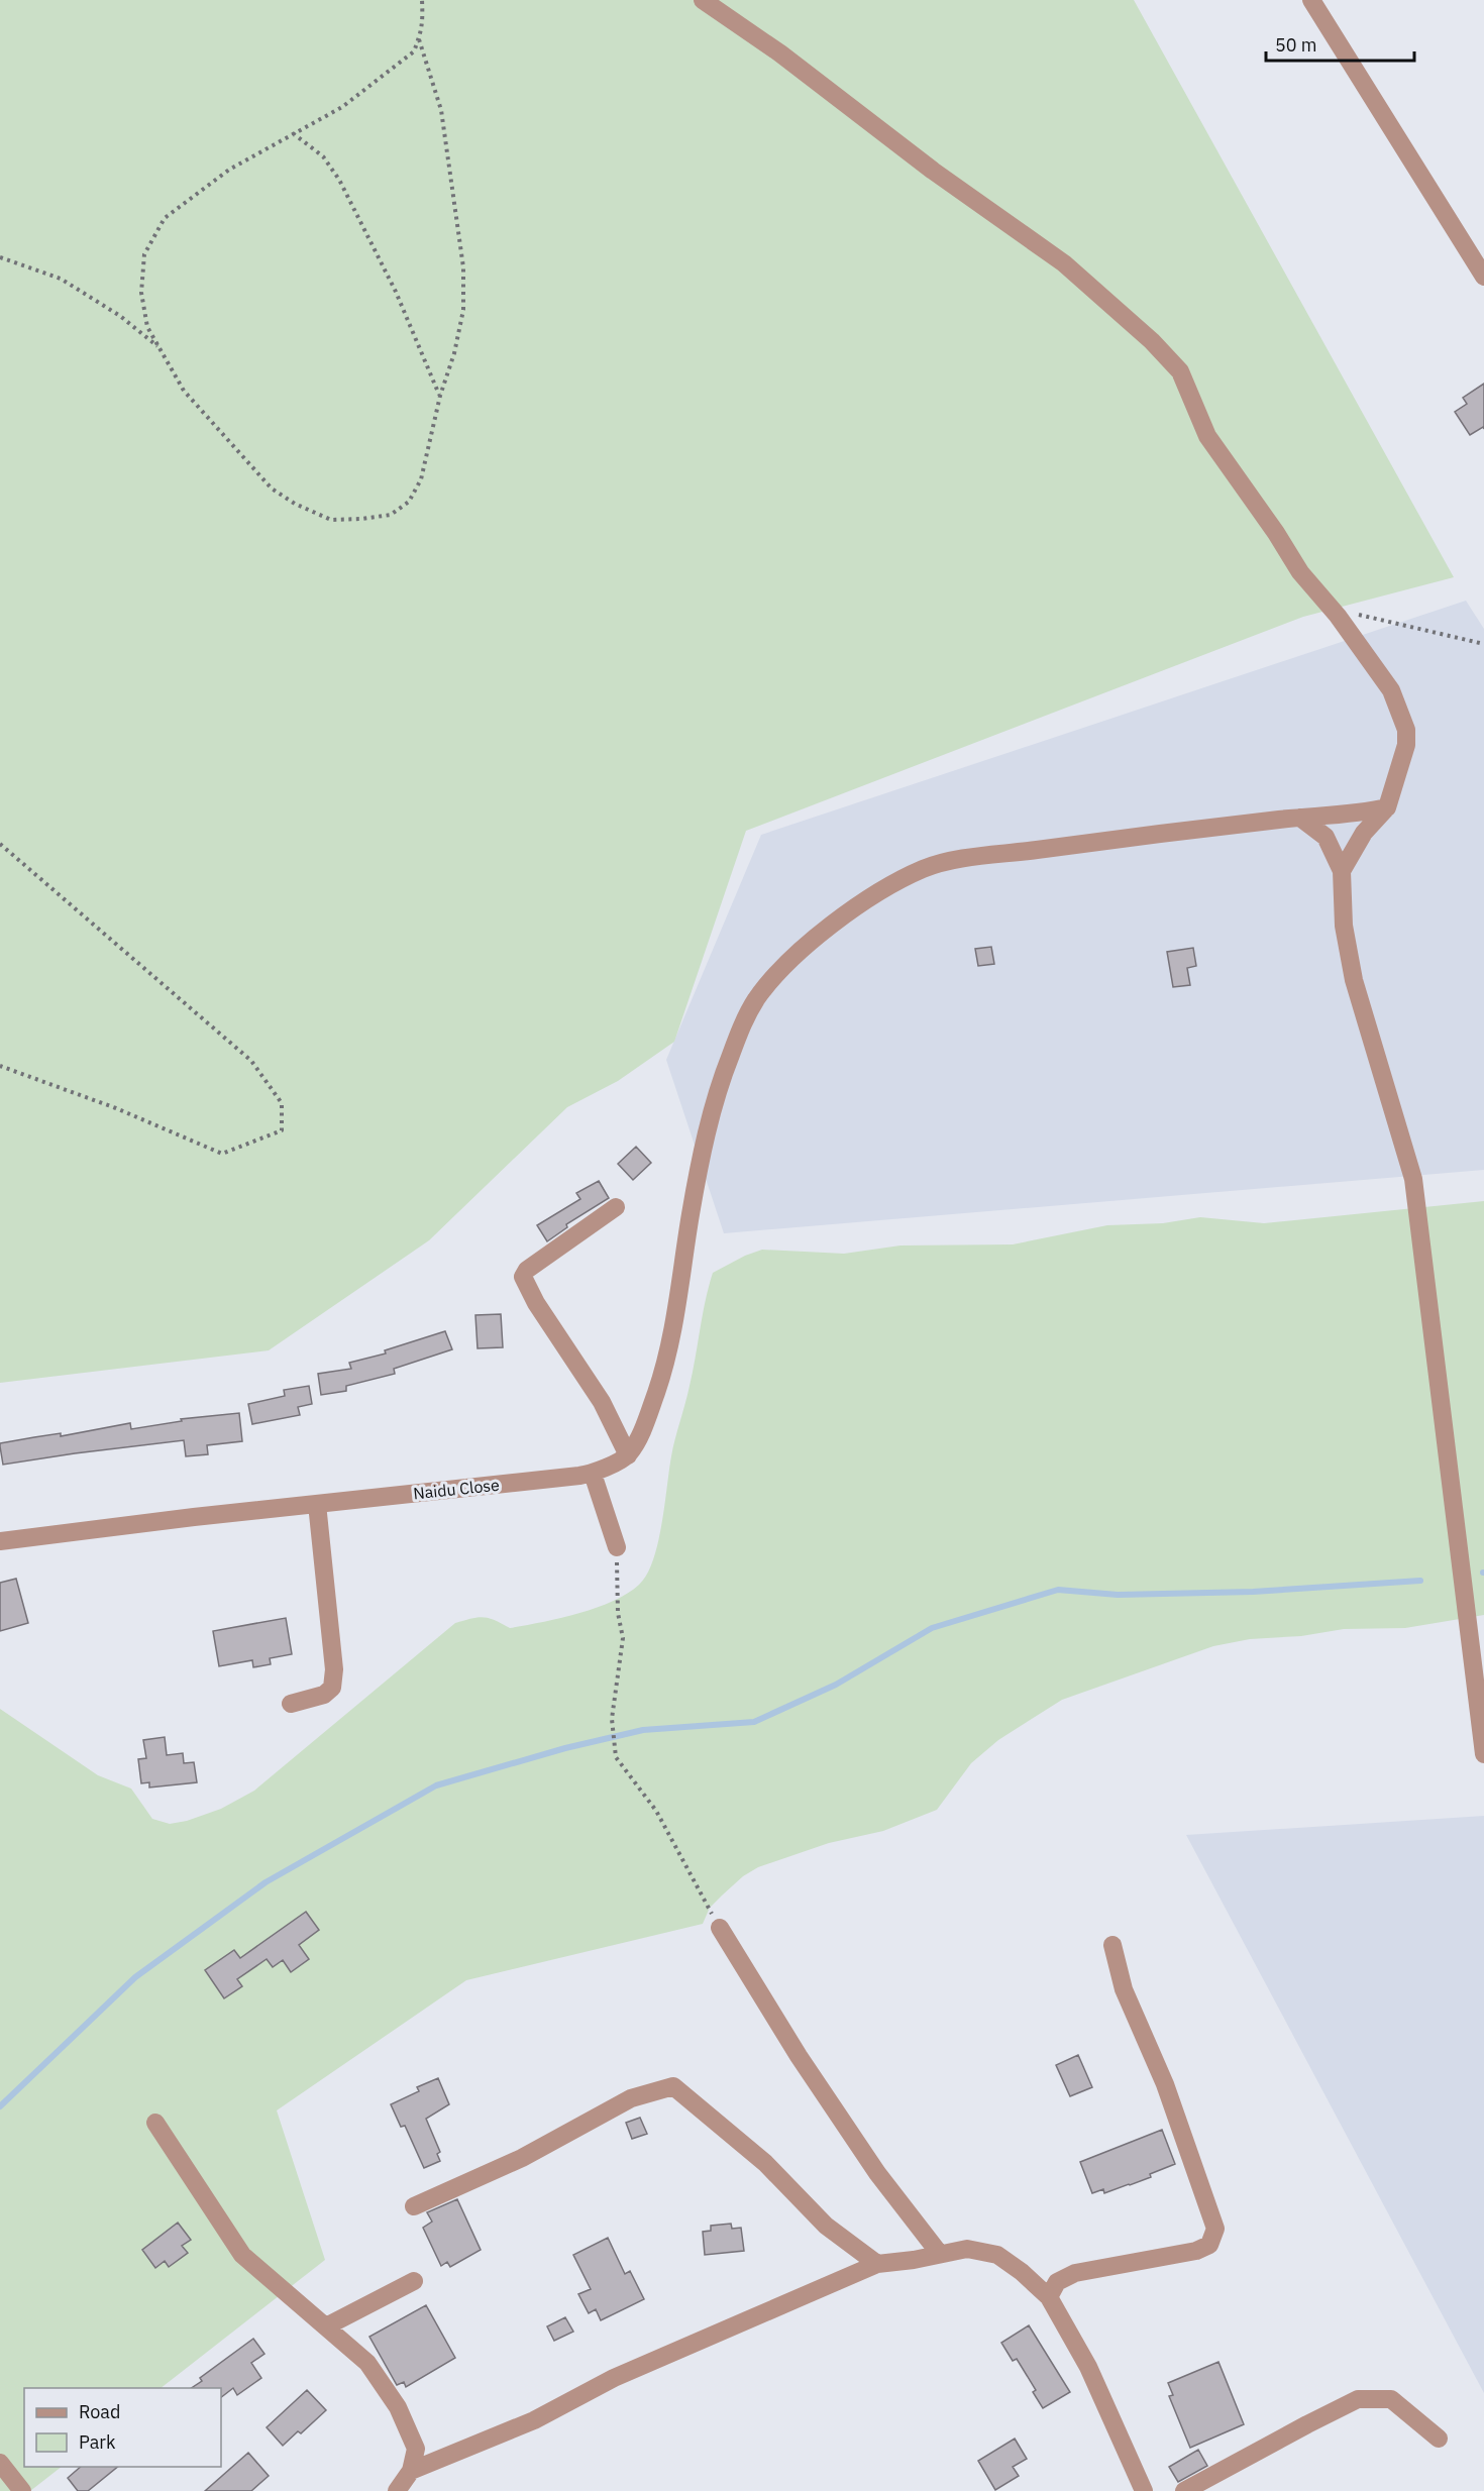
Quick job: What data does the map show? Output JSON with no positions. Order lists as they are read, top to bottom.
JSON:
{
  "streets": {
    "street": ["Naidu Close"]
  },
  "legend": ["Road", "Park"],
  "scale_bar": "50 m"
}
